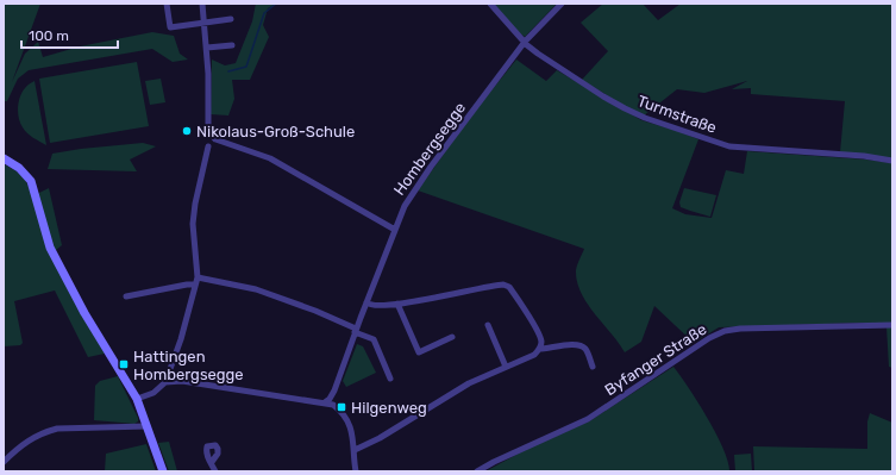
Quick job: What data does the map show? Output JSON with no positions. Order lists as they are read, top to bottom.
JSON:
{
  "streets": {
    "street": ["Turmstraße", "Hombergsegge", "Byfanger Straße"]
  },
  "crossings": [
    ["Turmstraße", "Hombergsegge"]
  ],
  "places": {
    "other": ["Nikolaus-Groß-Schule"],
    "transit": ["Hattingen Hombergsegge", "Hilgenweg"]
  },
  "scale_bar": "100 m"
}
